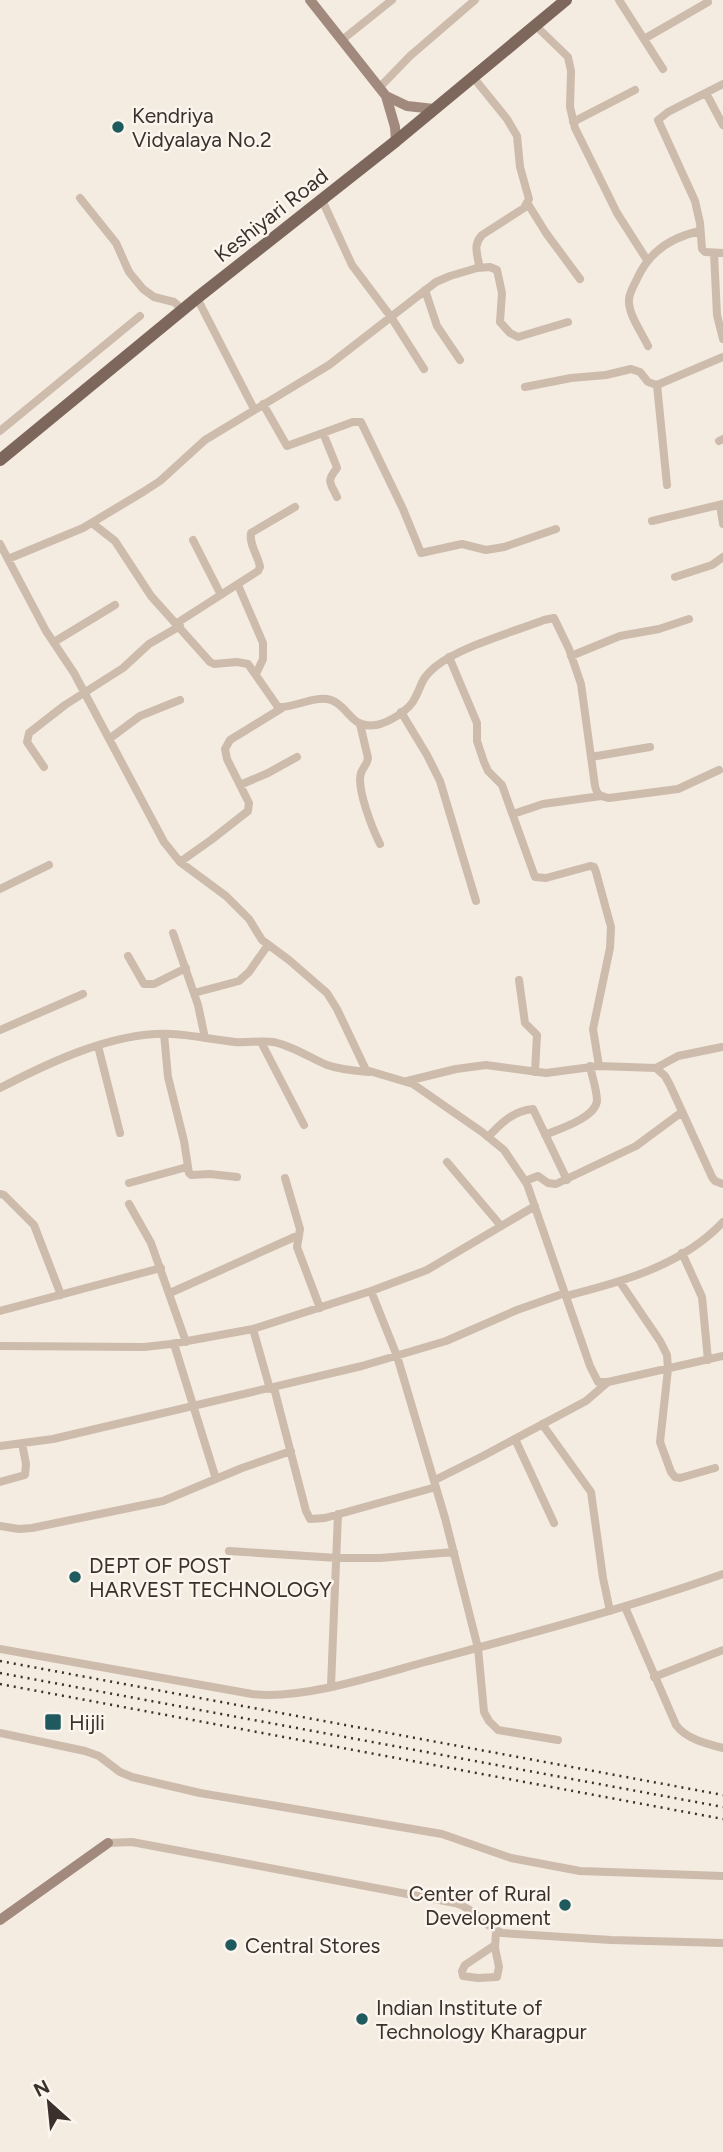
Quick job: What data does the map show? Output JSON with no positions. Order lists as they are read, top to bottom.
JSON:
{
  "streets": {
    "main road": ["Keshiyari Road"]
  },
  "places": {
    "other": [
      "Kendriya Vidyalaya No.2",
      "DEPT OF POST HARVEST TECHNOLOGY",
      "Center of Rural Development",
      "Central Stores",
      "Indian Institute of Technology Kharagpur"
    ],
    "transit": ["Hijli"]
  },
  "north": "top left"
}
